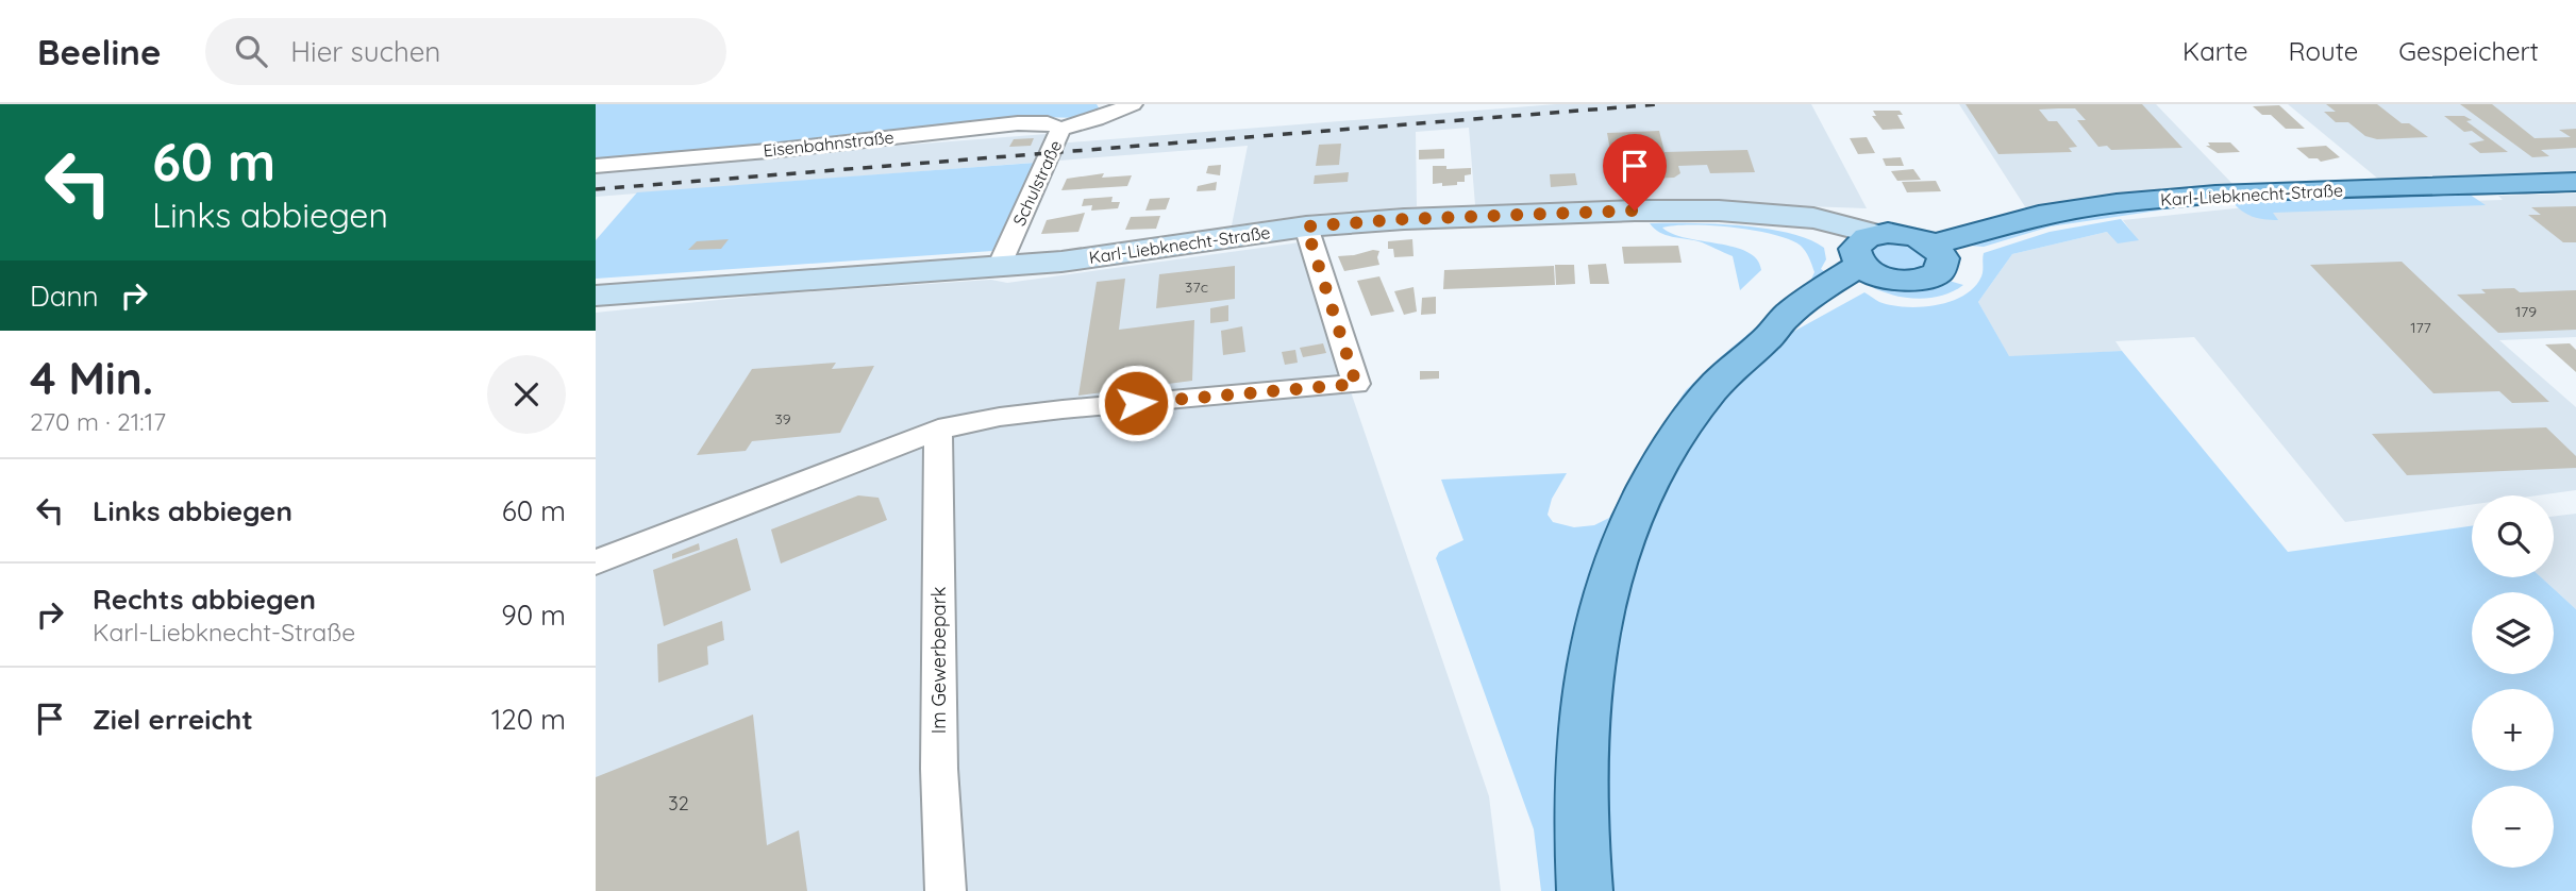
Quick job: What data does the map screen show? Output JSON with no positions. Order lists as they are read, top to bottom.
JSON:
{
  "streets": {
    "main road": ["Karl-Liebknecht-Straße"],
    "street": ["Eisenbahnstraße", "Schulstraße", "Im Gewerbepark"]
  },
  "crossings": [
    ["Eisenbahnstraße", "Schulstraße"],
    ["Schulstraße", "Karl-Liebknecht-Straße"]
  ],
  "house_numbers": [
    "37c",
    "179",
    "177",
    "39",
    "32"
  ],
  "page": {
    "header": "Beeline",
    "search": "Hier suchen",
    "nav": ["Karte", "Route", "Gespeichert"],
    "turn": ["60 m", "Links abbiegen"],
    "then": "Dann",
    "heading": ["4 Min.", "270 m · 21:17"],
    "list": [
      {
        "name": "Links abbiegen",
        "value": "60 m"
      },
      {
        "name": "Rechts abbiegen",
        "note": "Karl-Liebknecht-Straße",
        "value": "90 m"
      },
      {
        "name": "Ziel erreicht",
        "value": "120 m"
      }
    ],
    "map_buttons": ["+", "−"]
  }
}
